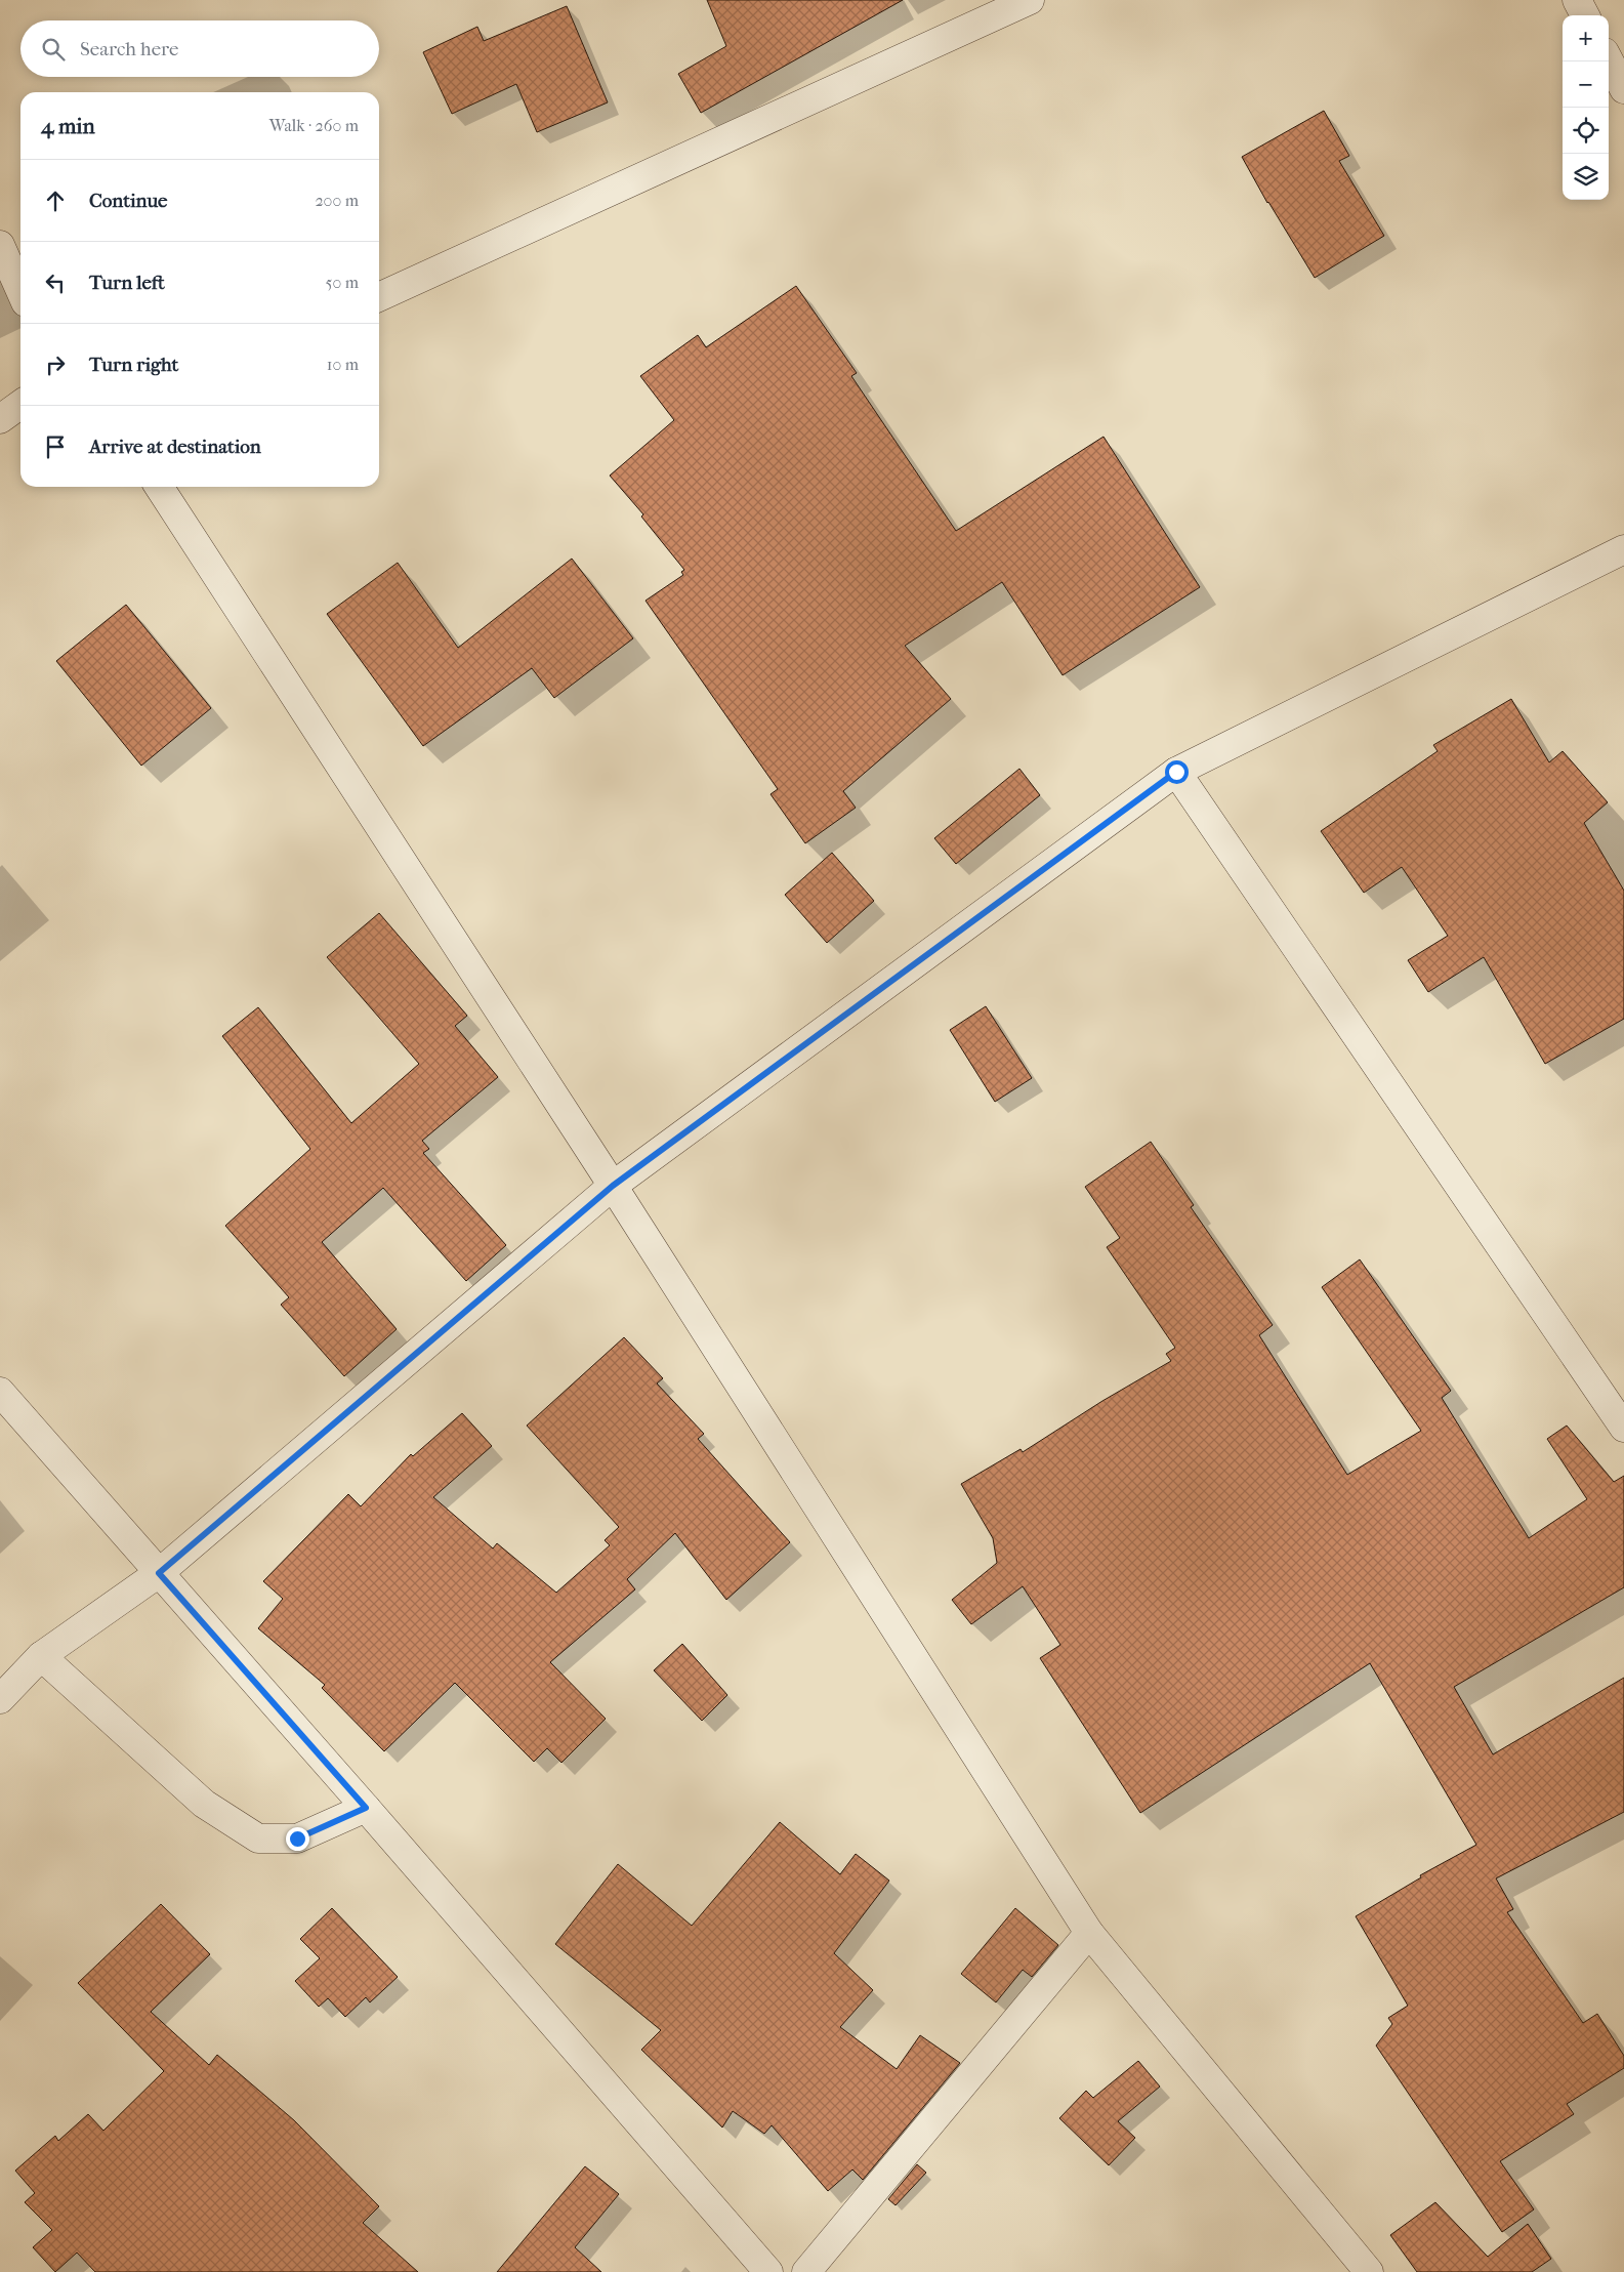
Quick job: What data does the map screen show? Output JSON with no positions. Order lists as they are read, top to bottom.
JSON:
{
  "page": {
    "map_buttons": ["+", "−"],
    "search": "Search here",
    "heading": ["4 min", "Walk · 260 m"],
    "list": [
      ["Continue", "200 m"],
      ["Turn left", "50 m"],
      ["Turn right", "10 m"],
      "Arrive at destination"
    ]
  }
}
